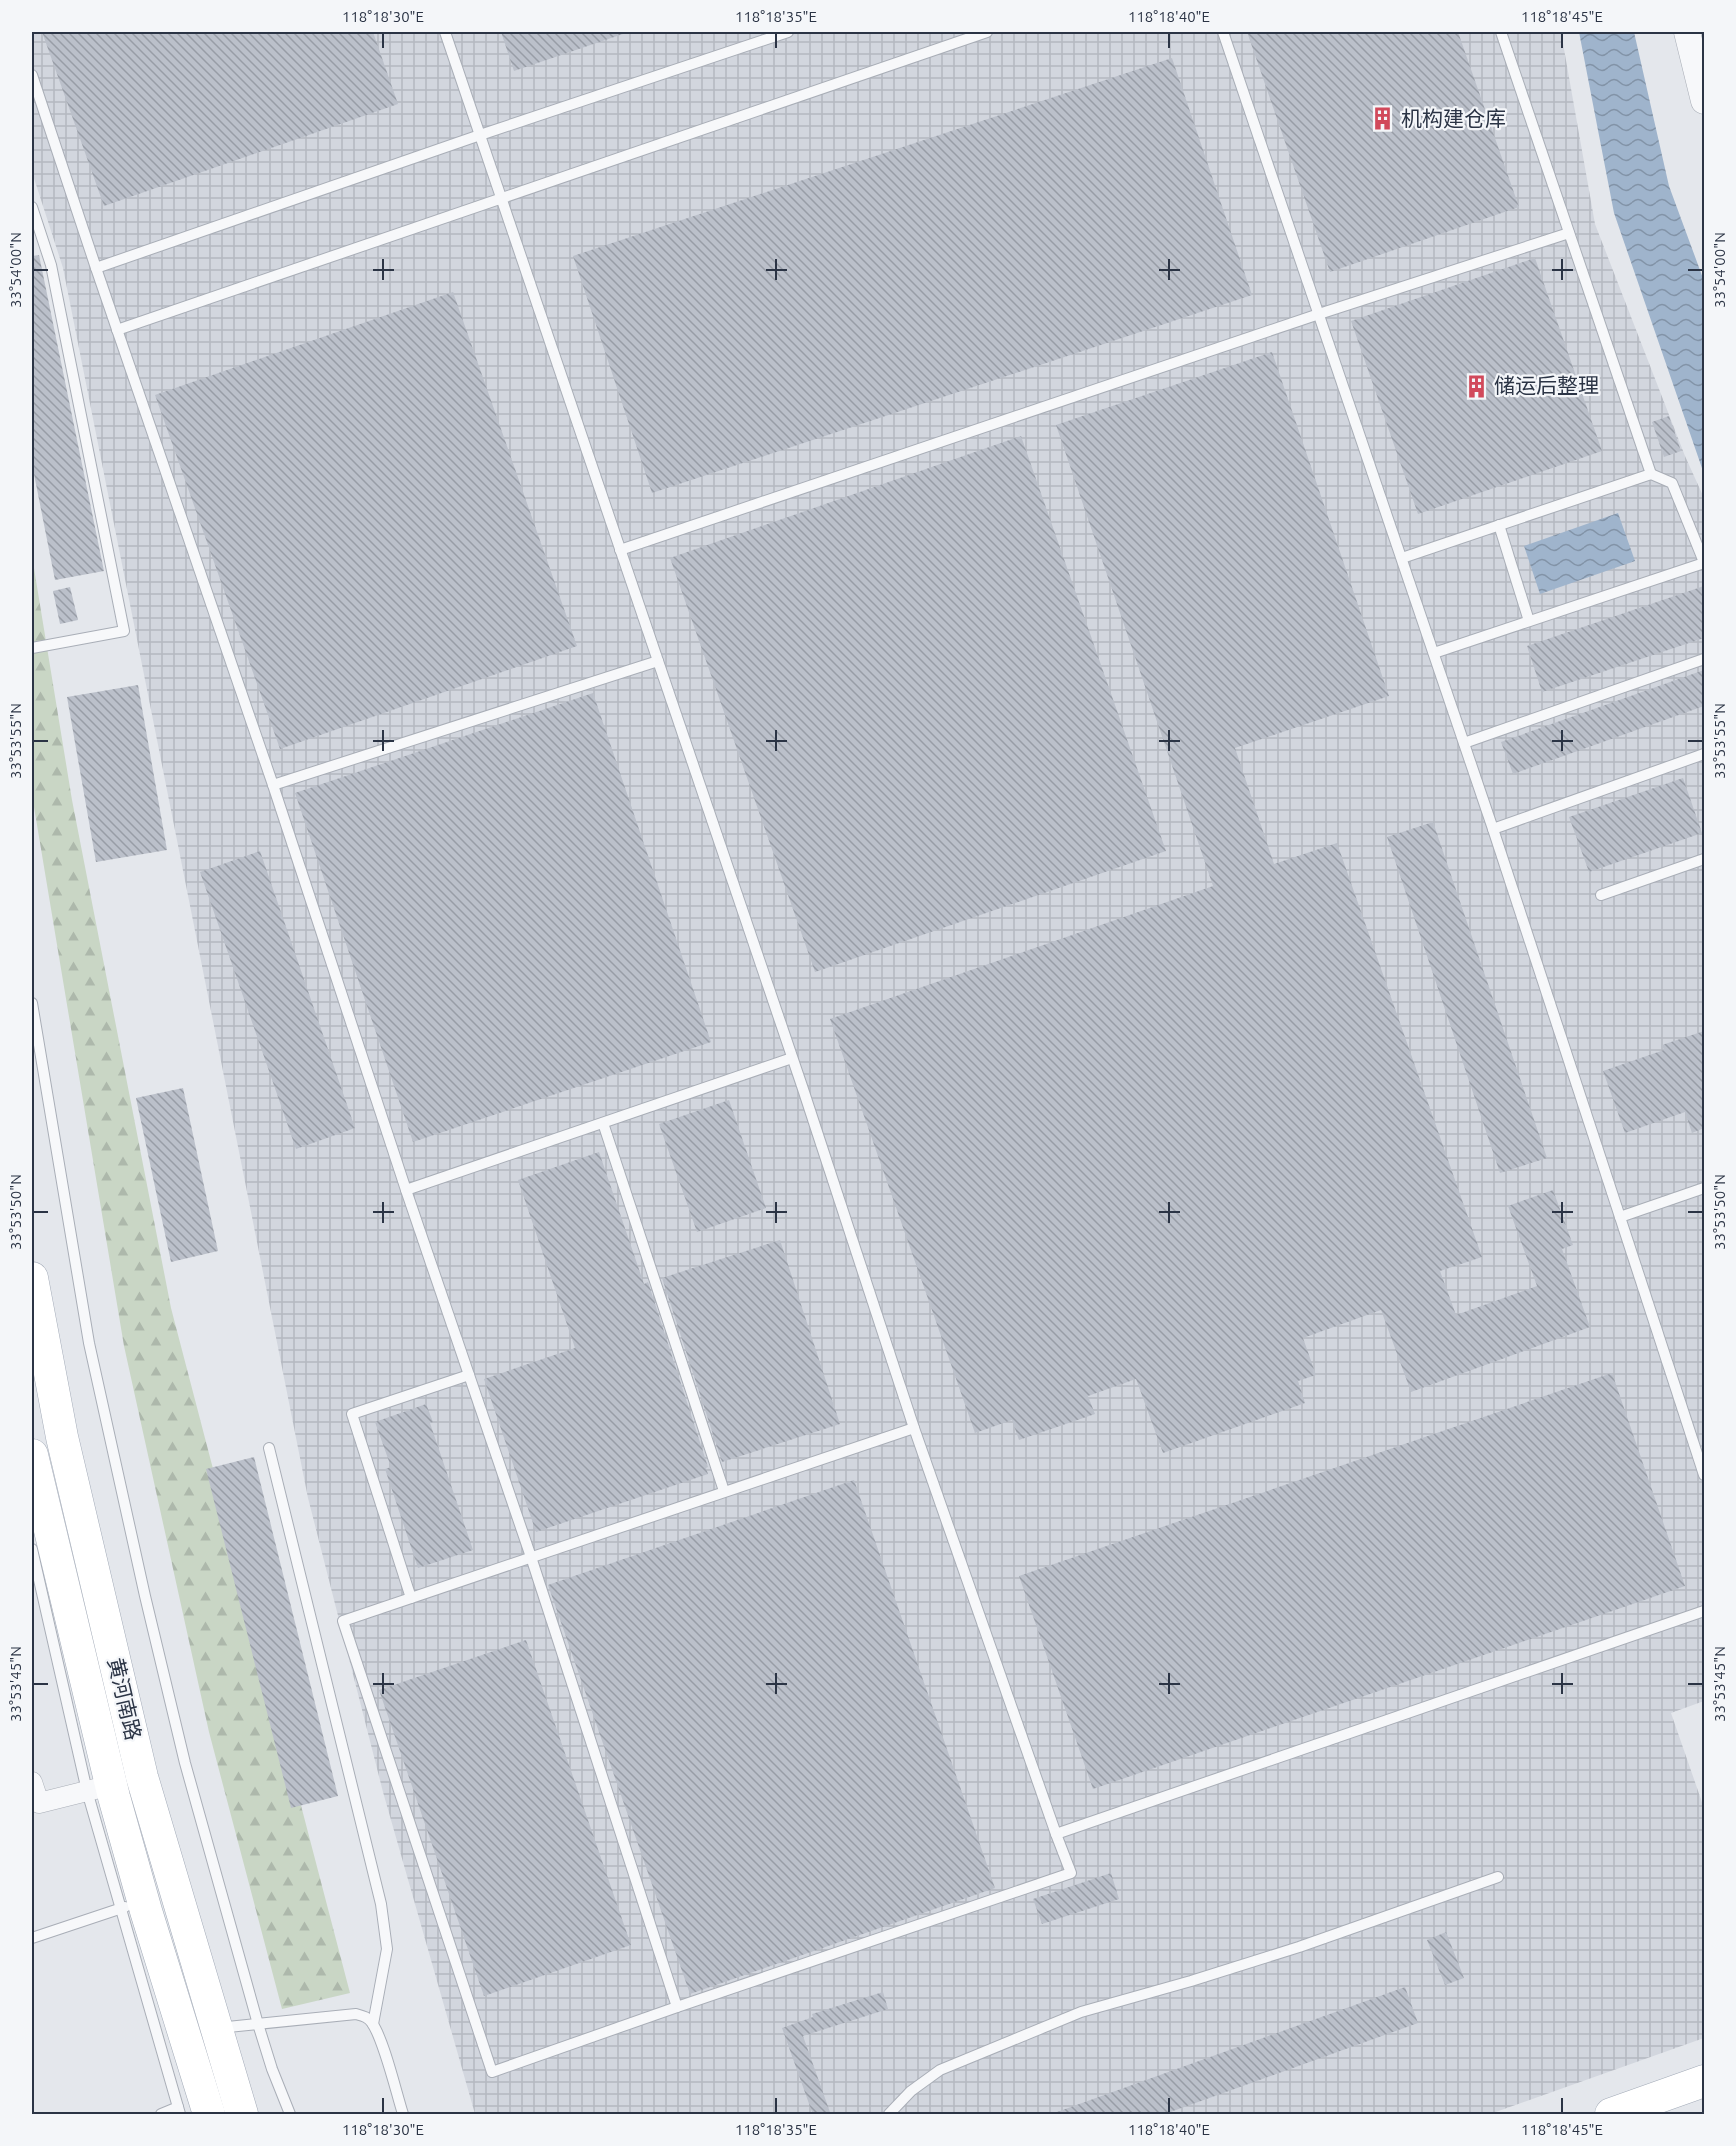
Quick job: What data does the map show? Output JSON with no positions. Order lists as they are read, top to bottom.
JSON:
{
  "streets": {
    "main road": ["黄河南路"]
  },
  "places": {
    "building": ["机构建仓库", "储运后整理"]
  },
  "coordinates": [
    "118°18'30\"E",
    "118°18'35\"E",
    "118°18'40\"E",
    "118°18'45\"E",
    "33°54'00\"N",
    "33°53'55\"N",
    "33°53'50\"N",
    "33°53'45\"N"
  ]
}
